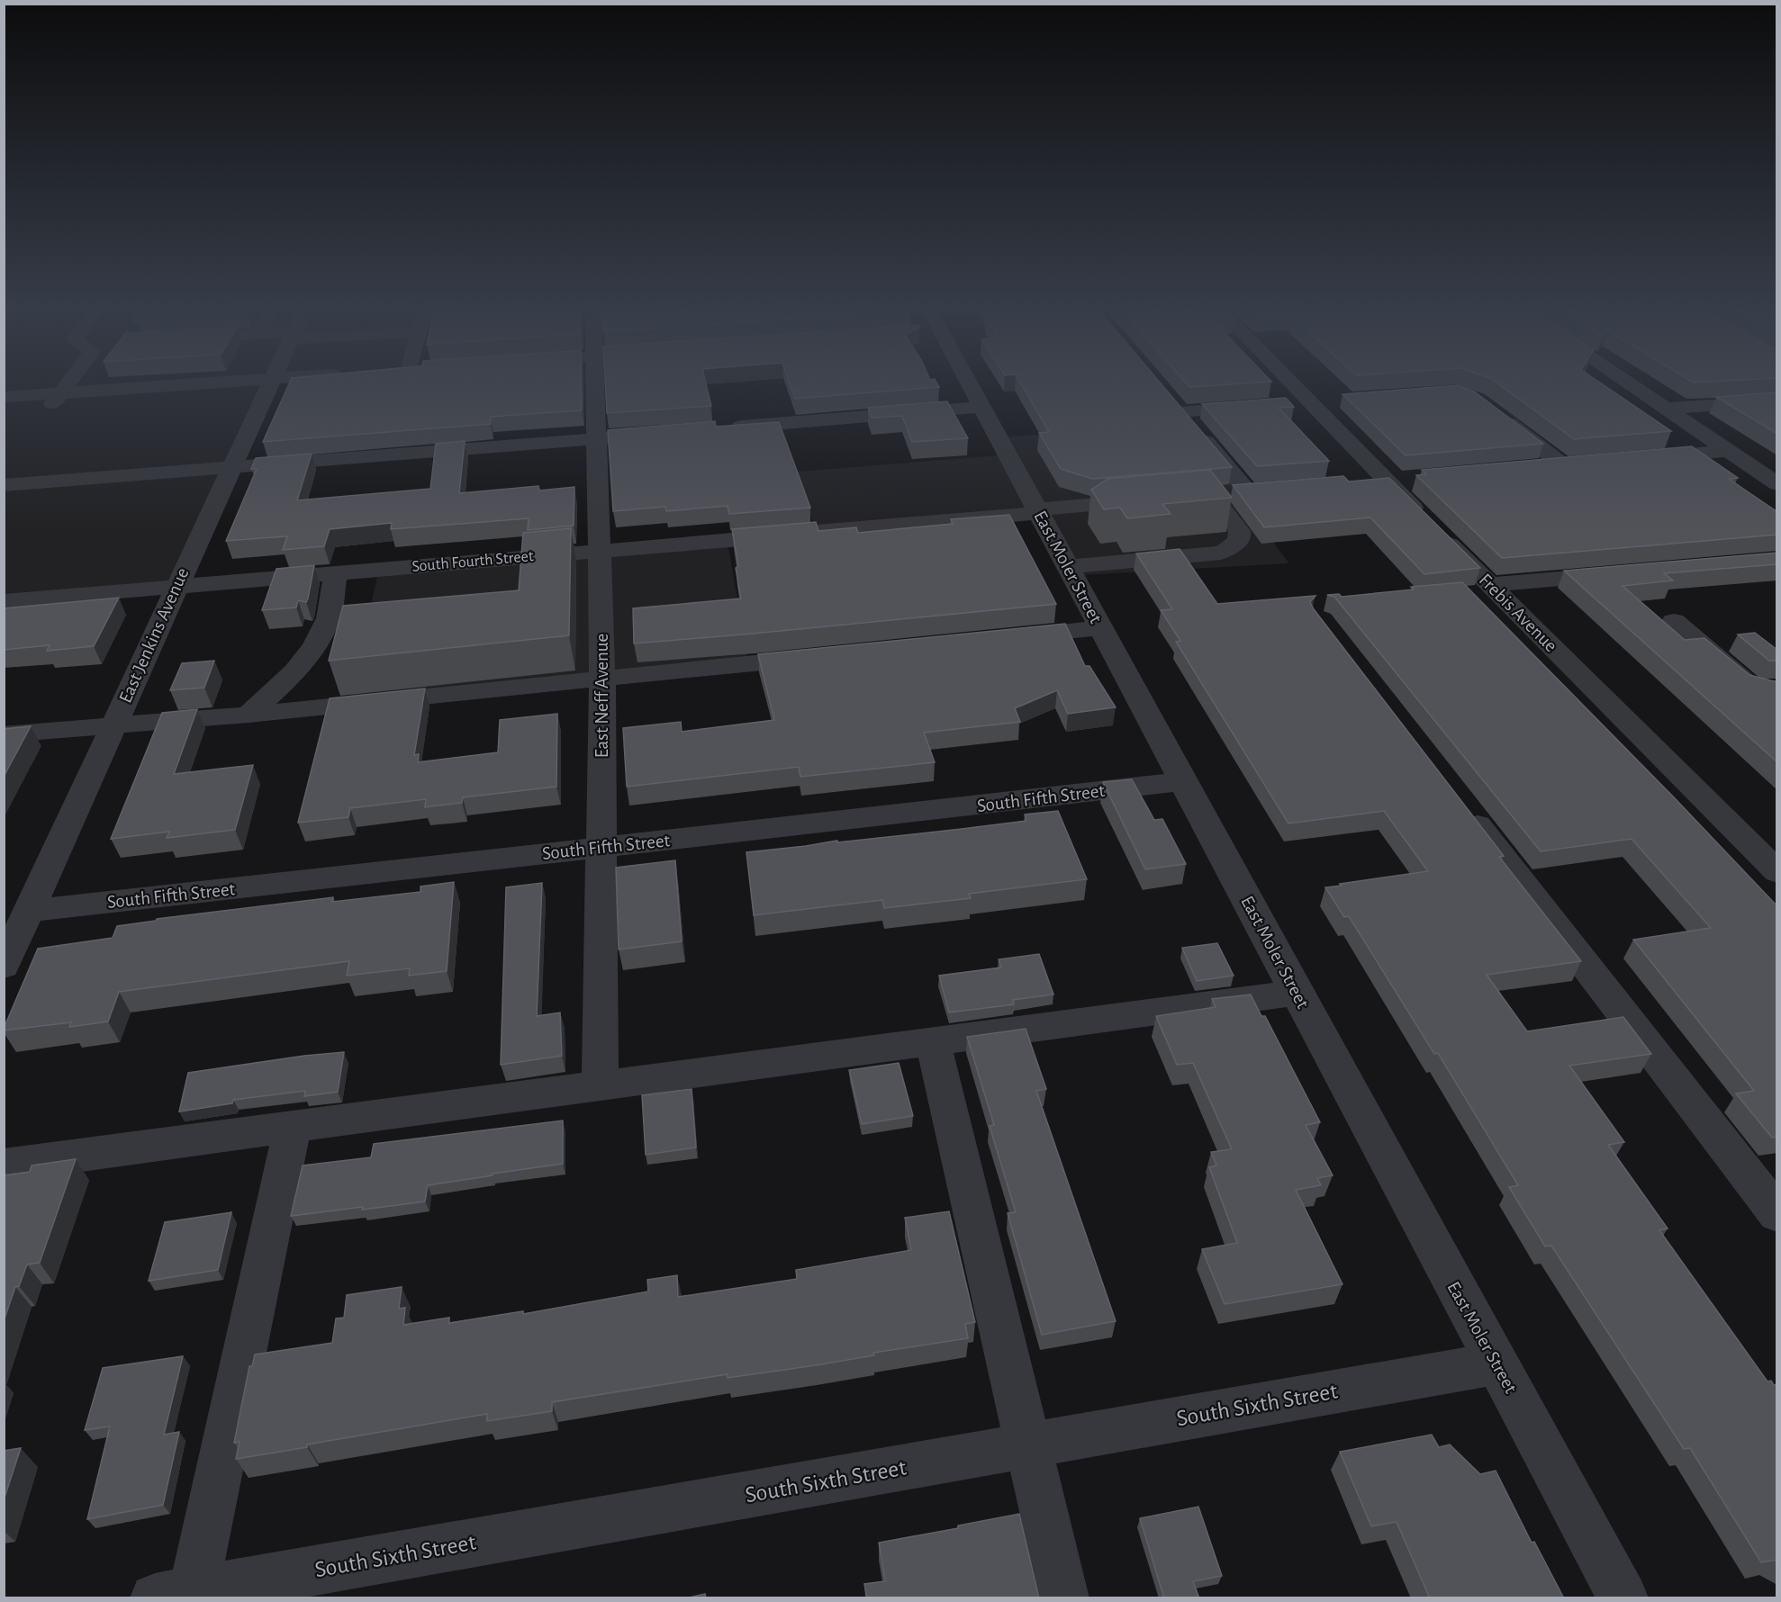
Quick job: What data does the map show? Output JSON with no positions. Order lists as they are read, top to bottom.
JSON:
{
  "streets": {
    "street": [
      "South Fourth Street",
      "East Moler Street",
      "Frebis Avenue",
      "East Jenkins Avenue",
      "East Neff Avenue",
      "South Fifth Street",
      "South Sixth Street"
    ]
  },
  "crossings": [
    ["South Fourth Street", "East Moler Street"],
    ["South Fourth Street", "East Jenkins Avenue"],
    ["South Fourth Street", "East Neff Avenue"],
    ["East Moler Street", "South Fifth Street"],
    ["East Moler Street", "South Sixth Street"],
    ["East Jenkins Avenue", "South Fifth Street"],
    ["East Neff Avenue", "South Fifth Street"]
  ]
}
